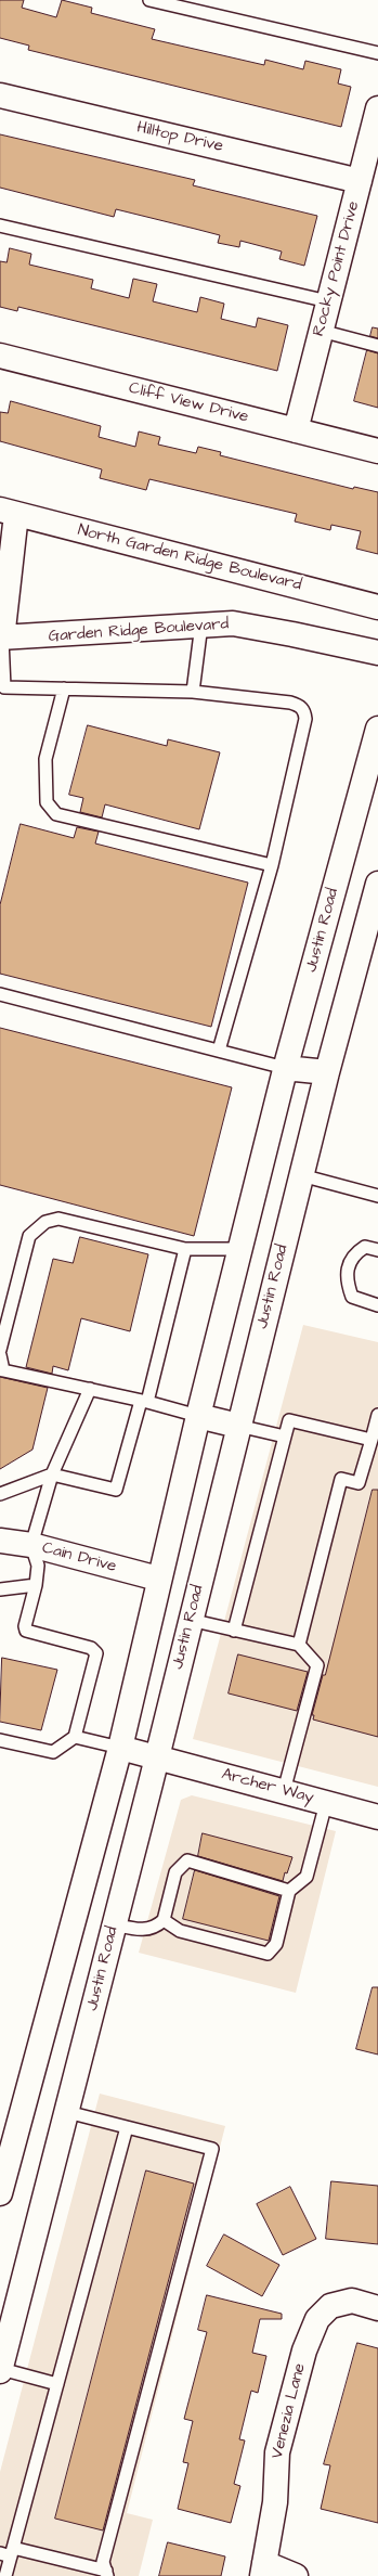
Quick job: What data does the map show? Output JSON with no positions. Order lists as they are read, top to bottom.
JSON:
{
  "streets": {
    "main road": [
      "Hilltop Drive",
      "Rocky Point Drive",
      "Cliff View Drive",
      "North Garden Ridge Boulevard",
      "Garden Ridge Boulevard",
      "Justin Road",
      "Cain Drive",
      "Archer Way",
      "Venezia Lane"
    ]
  },
  "crossings": [
    ["Hilltop Drive", "Rocky Point Drive"],
    ["Rocky Point Drive", "Cliff View Drive"],
    ["Justin Road", "Cain Drive"],
    ["Justin Road", "Archer Way"]
  ]
}
